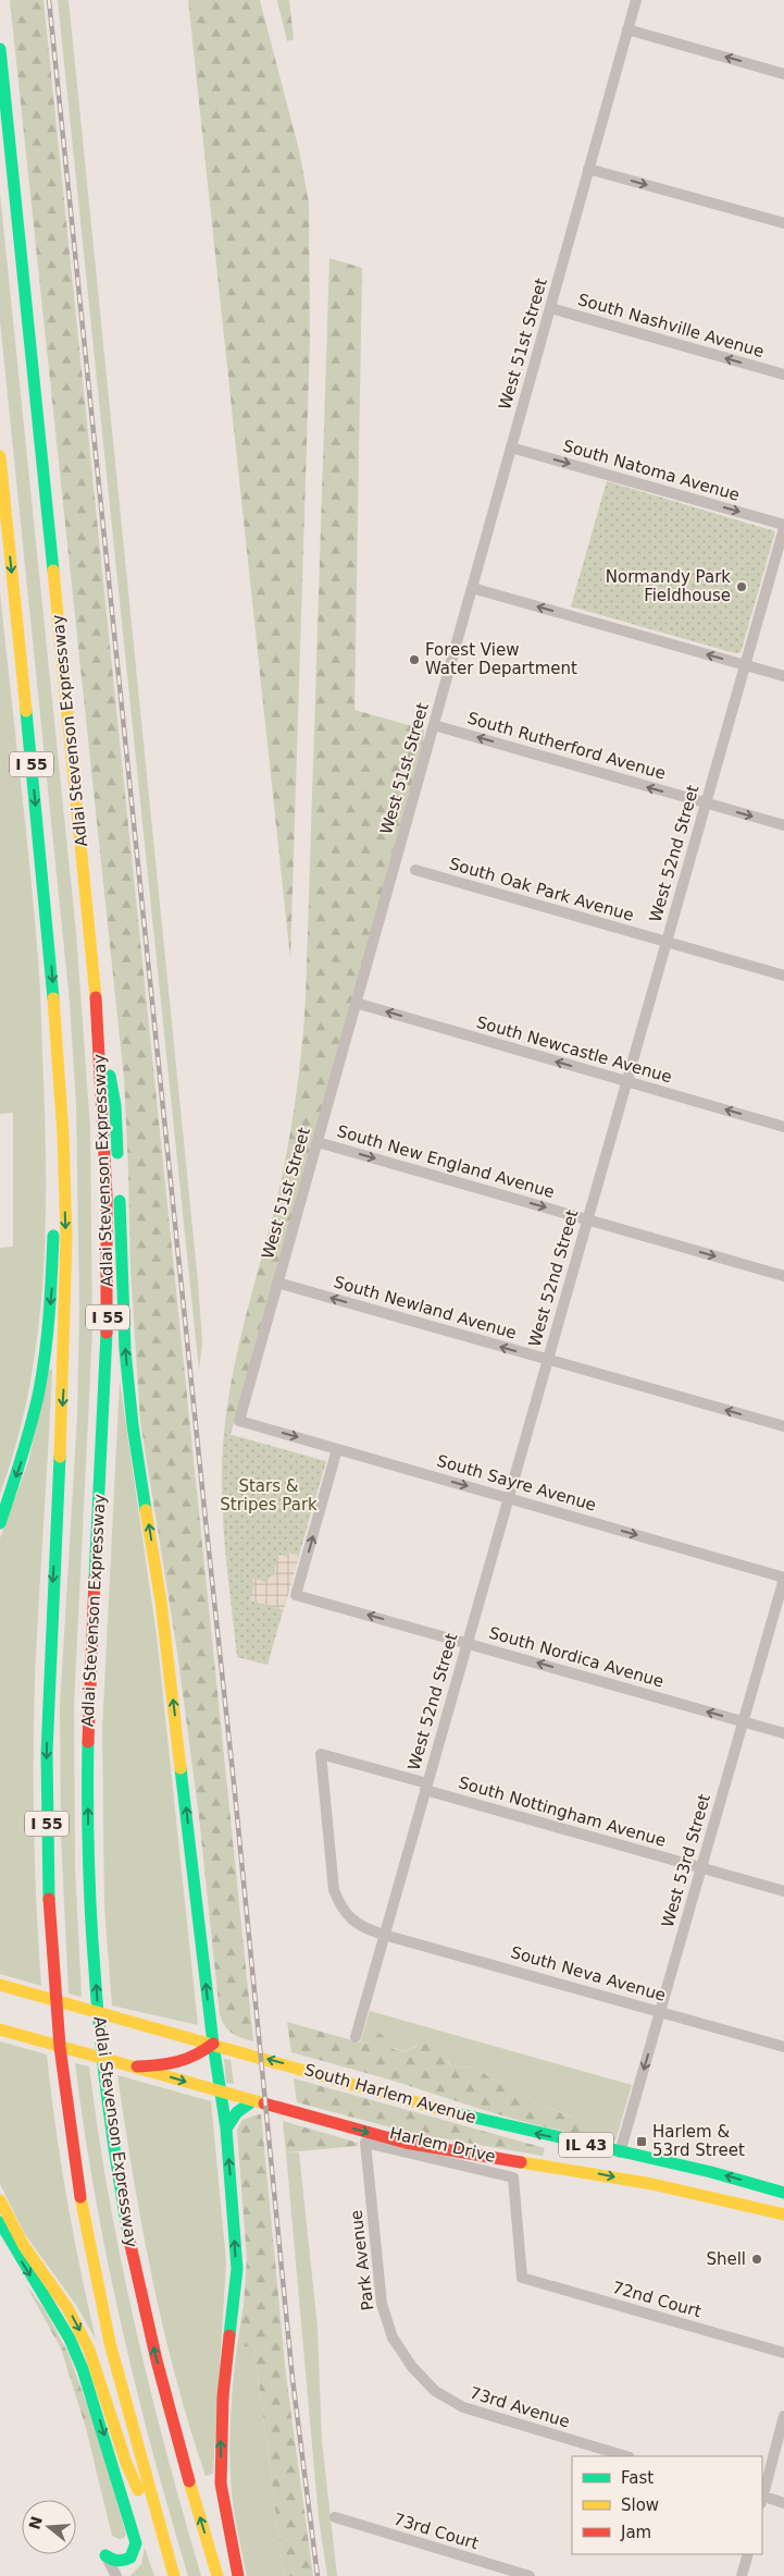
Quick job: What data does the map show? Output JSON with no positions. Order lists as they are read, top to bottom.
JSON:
{
  "streets": {
    "main road": [
      "Adlai Stevenson Expressway",
      "I 55",
      "South Harlem Avenue",
      "IL 43"
    ],
    "street": [
      "South Nashville Avenue",
      "West 51st Street",
      "South Natoma Avenue",
      "South Rutherford Avenue",
      "West 52nd Street",
      "South Oak Park Avenue",
      "South Newcastle Avenue",
      "South New England Avenue",
      "South Newland Avenue",
      "South Sayre Avenue",
      "South Nordica Avenue",
      "South Nottingham Avenue",
      "West 53rd Street",
      "South Neva Avenue",
      "Harlem Drive",
      "Park Avenue",
      "72nd Court",
      "73rd Avenue",
      "73rd Court"
    ]
  },
  "crossings": [
    ["South Nashville Avenue", "West 51st Street"],
    ["West 51st Street", "South Natoma Avenue"],
    ["West 51st Street", "South Rutherford Avenue"],
    ["West 51st Street", "South Newcastle Avenue"],
    ["West 51st Street", "South New England Avenue"],
    ["West 51st Street", "South Newland Avenue"],
    ["West 51st Street", "South Sayre Avenue"],
    ["South Natoma Avenue", "West 52nd Street"],
    ["South Rutherford Avenue", "West 52nd Street"],
    ["West 52nd Street", "South Oak Park Avenue"],
    ["West 52nd Street", "South Newcastle Avenue"],
    ["West 52nd Street", "South New England Avenue"],
    ["West 52nd Street", "South Newland Avenue"],
    ["West 52nd Street", "South Sayre Avenue"],
    ["West 52nd Street", "South Nordica Avenue"],
    ["West 52nd Street", "South Nottingham Avenue"],
    ["West 52nd Street", "South Neva Avenue"],
    ["South Sayre Avenue", "South Nordica Avenue"],
    ["South Sayre Avenue", "West 53rd Street"],
    ["South Nordica Avenue", "West 53rd Street"],
    ["South Nottingham Avenue", "West 53rd Street"],
    ["South Nottingham Avenue", "South Neva Avenue"],
    ["West 53rd Street", "South Neva Avenue"],
    ["West 53rd Street", "South Harlem Avenue"],
    ["Harlem Drive", "Park Avenue"],
    ["Harlem Drive", "72nd Court"],
    ["Park Avenue", "73rd Avenue"]
  ],
  "one_way": [
    "South Nashville Avenue",
    "South Natoma Avenue",
    "South Newcastle Avenue",
    "South New England Avenue",
    "South Newland Avenue",
    "South Sayre Avenue"
  ],
  "parks": ["Stars & Stripes Park"],
  "places": {
    "other": ["Normandy Park Fieldhouse", "Forest View Water Department", "Shell"],
    "transit": ["Harlem & 53rd Street"]
  },
  "legend": ["Fast", "Slow", "Jam"],
  "north": "left"
}
